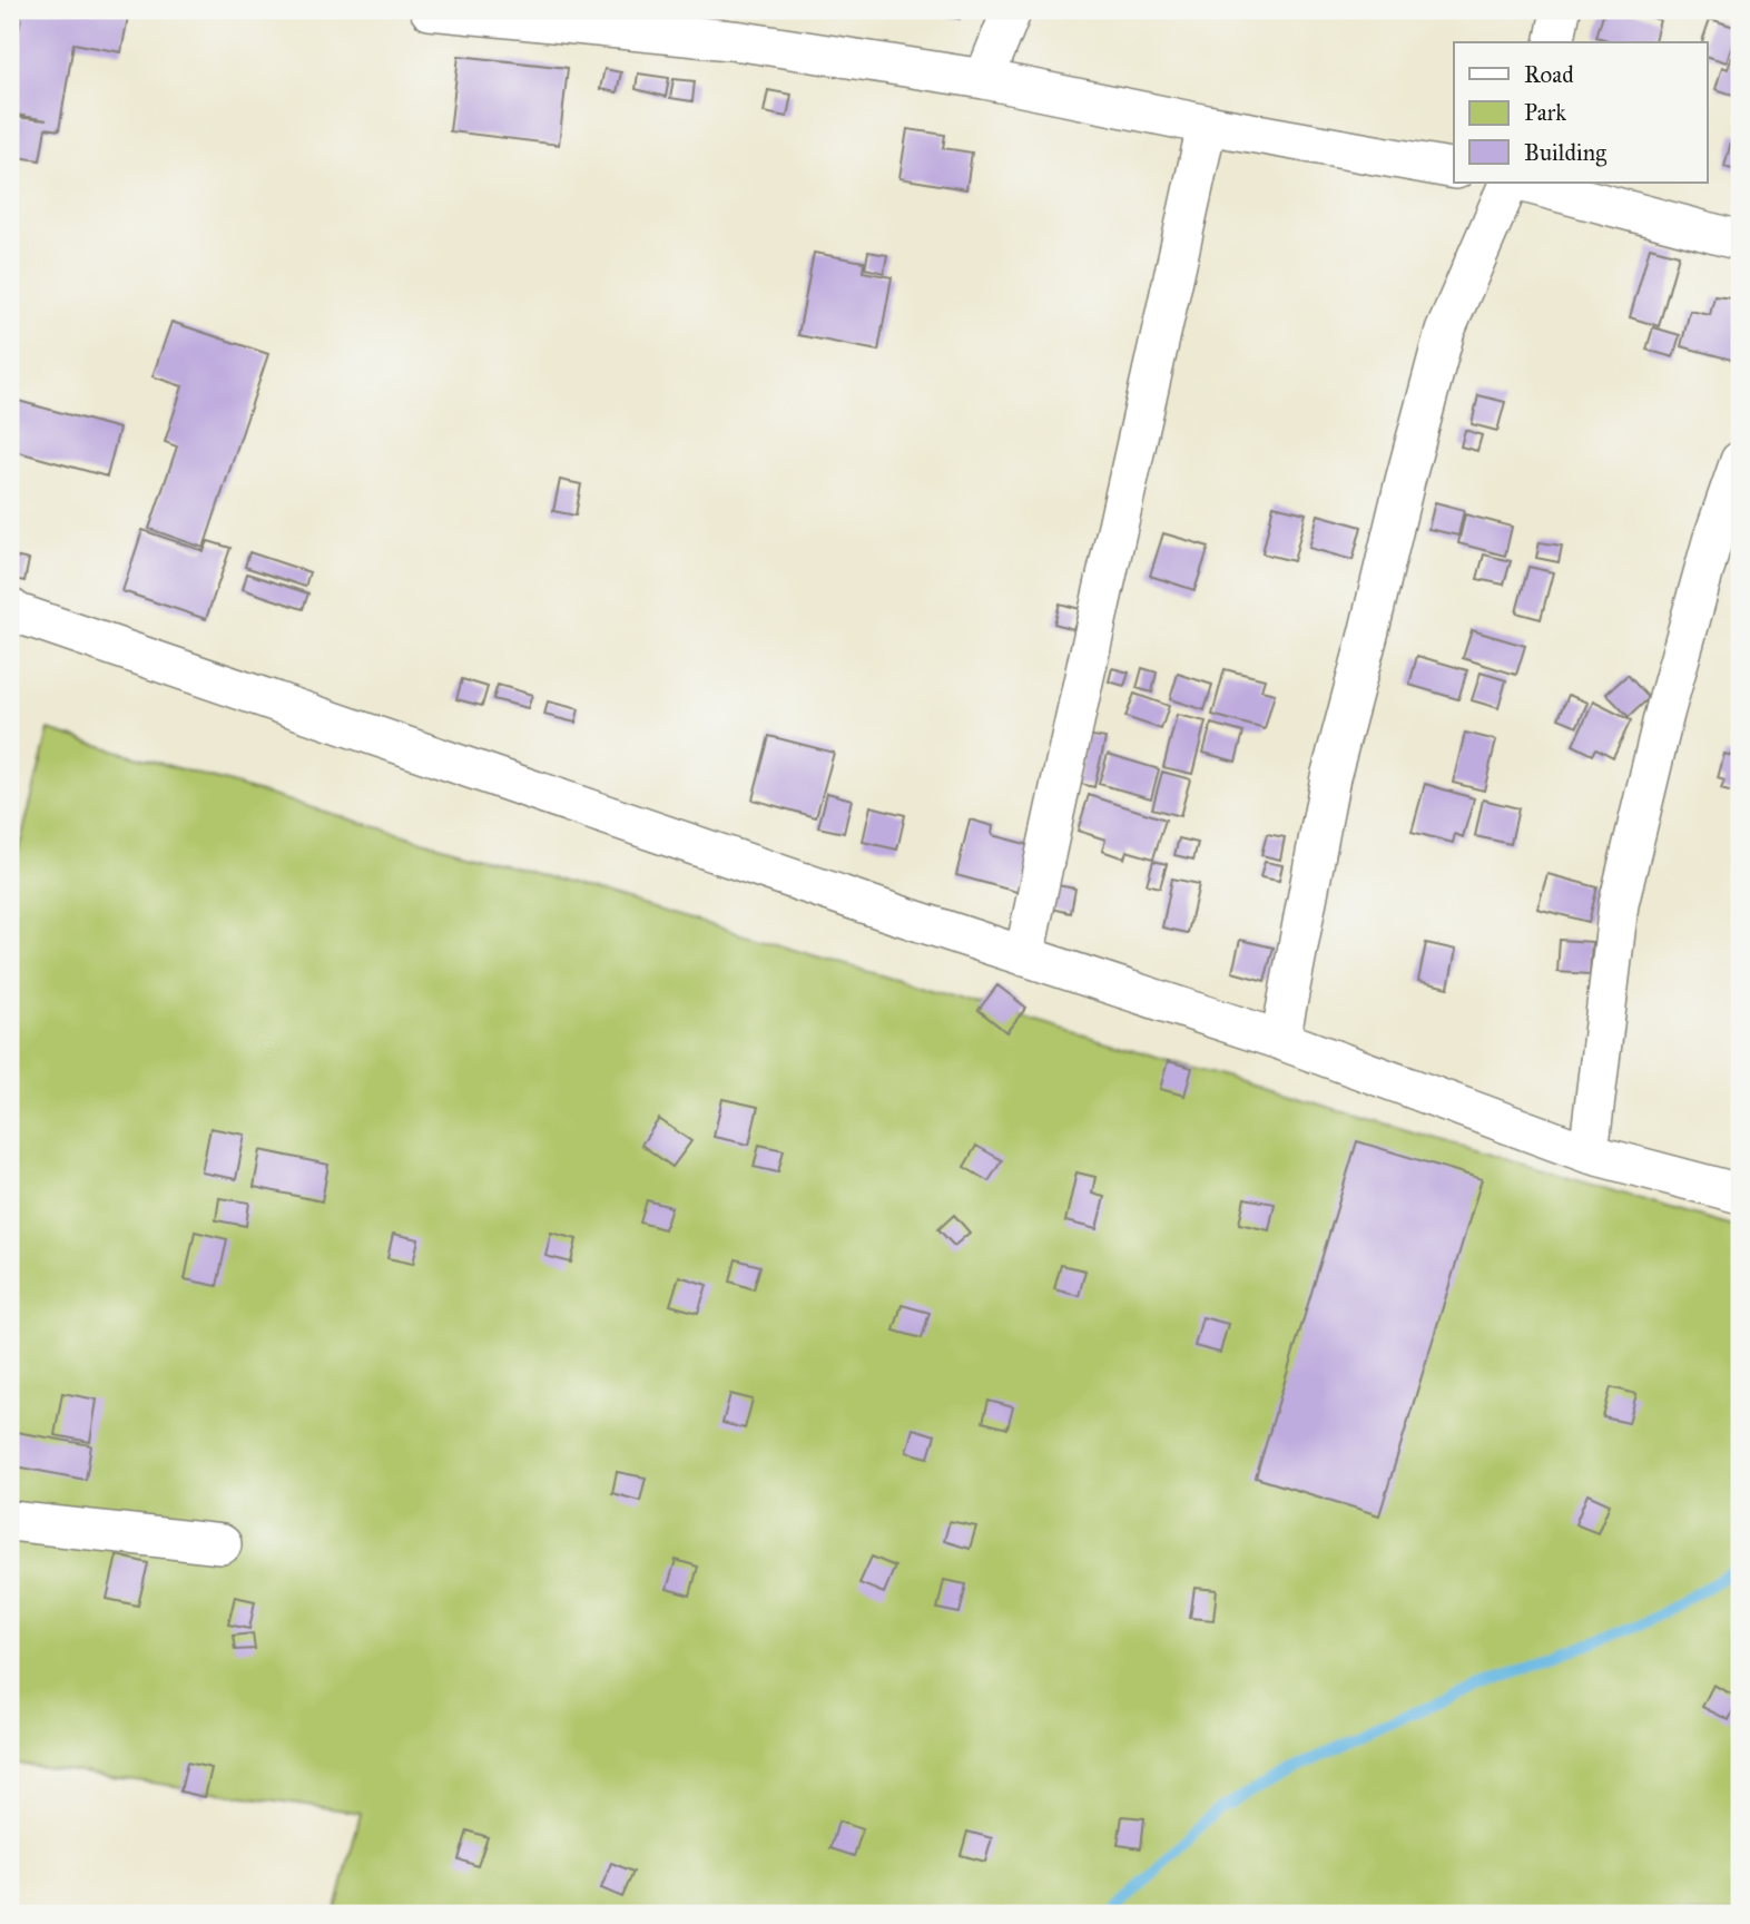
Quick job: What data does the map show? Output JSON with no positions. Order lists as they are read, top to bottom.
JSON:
{
  "legend": ["Road", "Park", "Building"]
}
